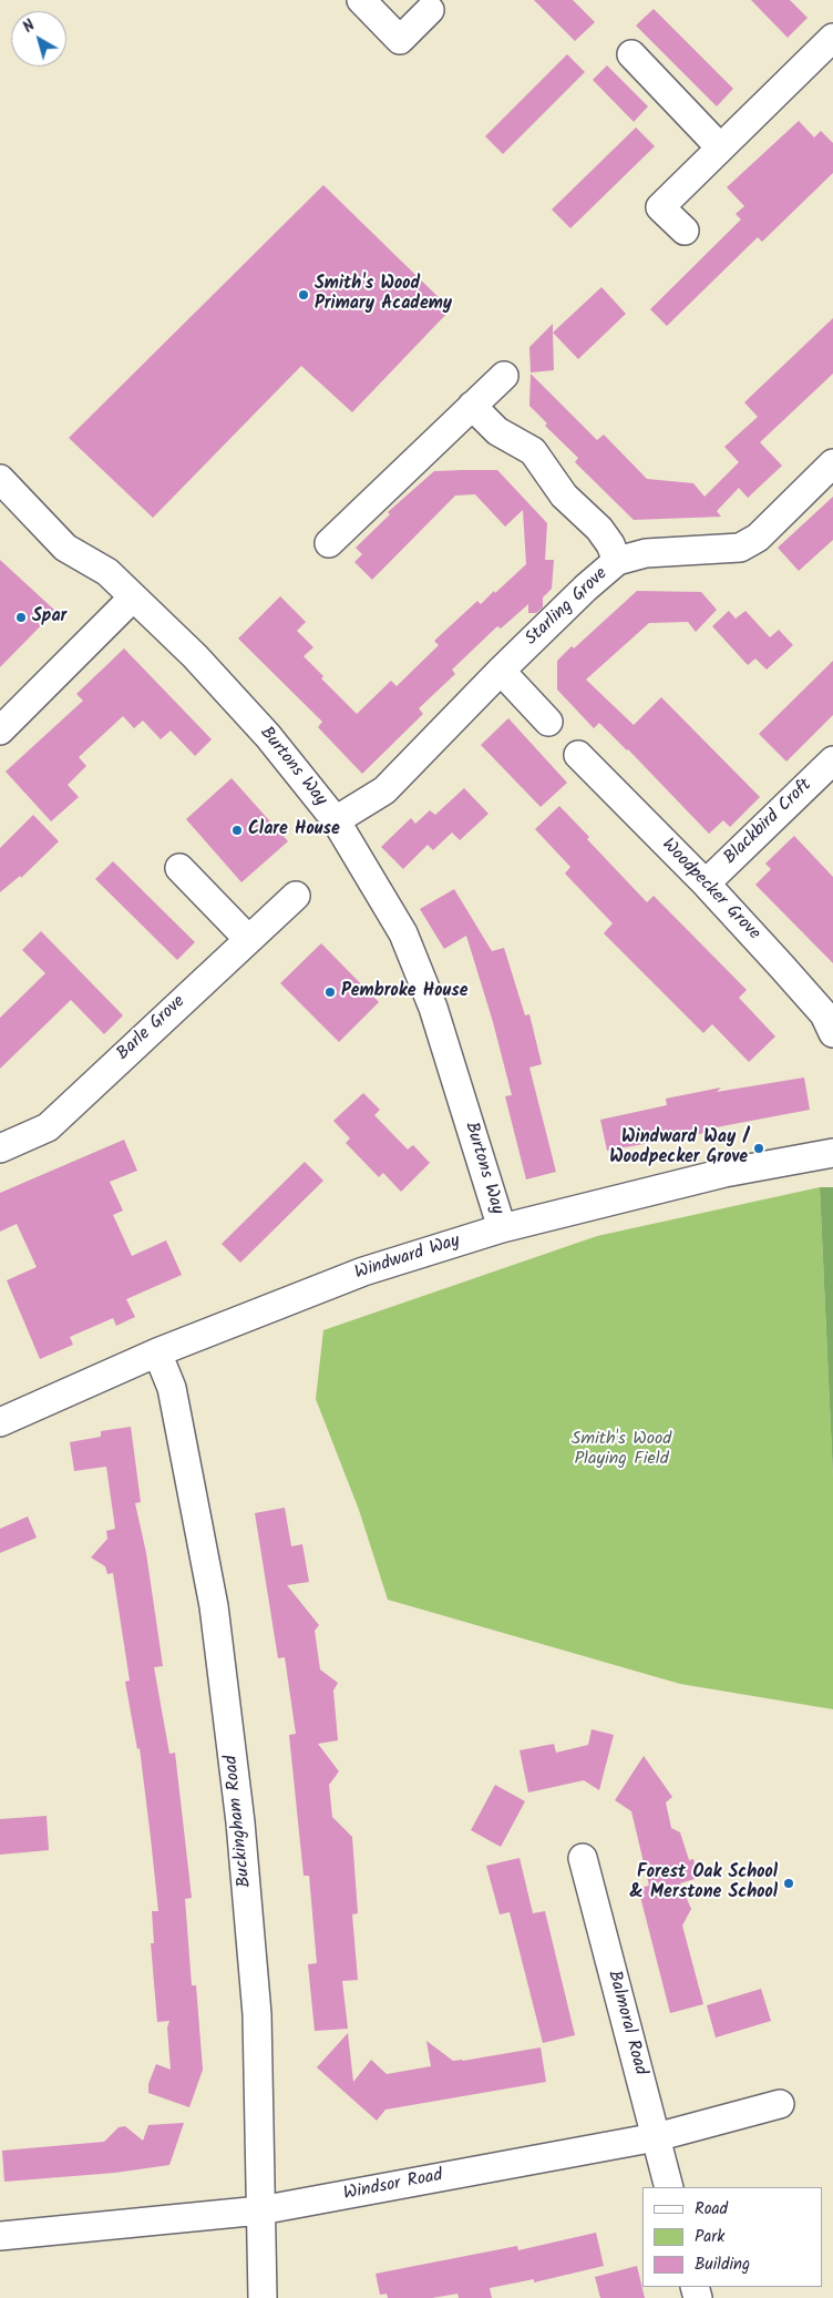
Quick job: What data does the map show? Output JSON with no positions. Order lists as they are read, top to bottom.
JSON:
{
  "streets": {
    "street": [
      "Starling Grove",
      "Burtons Way",
      "Blackbird Croft",
      "Woodpecker Grove",
      "Barle Grove",
      "Windward Way",
      "Buckingham Road",
      "Balmoral Road",
      "Windsor Road"
    ]
  },
  "crossings": [
    ["Starling Grove", "Burtons Way"],
    ["Burtons Way", "Windward Way"],
    ["Blackbird Croft", "Woodpecker Grove"],
    ["Windward Way", "Buckingham Road"],
    ["Buckingham Road", "Windsor Road"],
    ["Balmoral Road", "Windsor Road"]
  ],
  "parks": ["Smith's Wood Playing Field"],
  "places": [
    "Smith's Wood Primary Academy",
    "Spar",
    "Clare House",
    "Pembroke House",
    "Windward Way / Woodpecker Grove",
    "Forest Oak School & Merstone School"
  ],
  "legend": ["Road", "Park", "Building"],
  "north": "top left"
}
